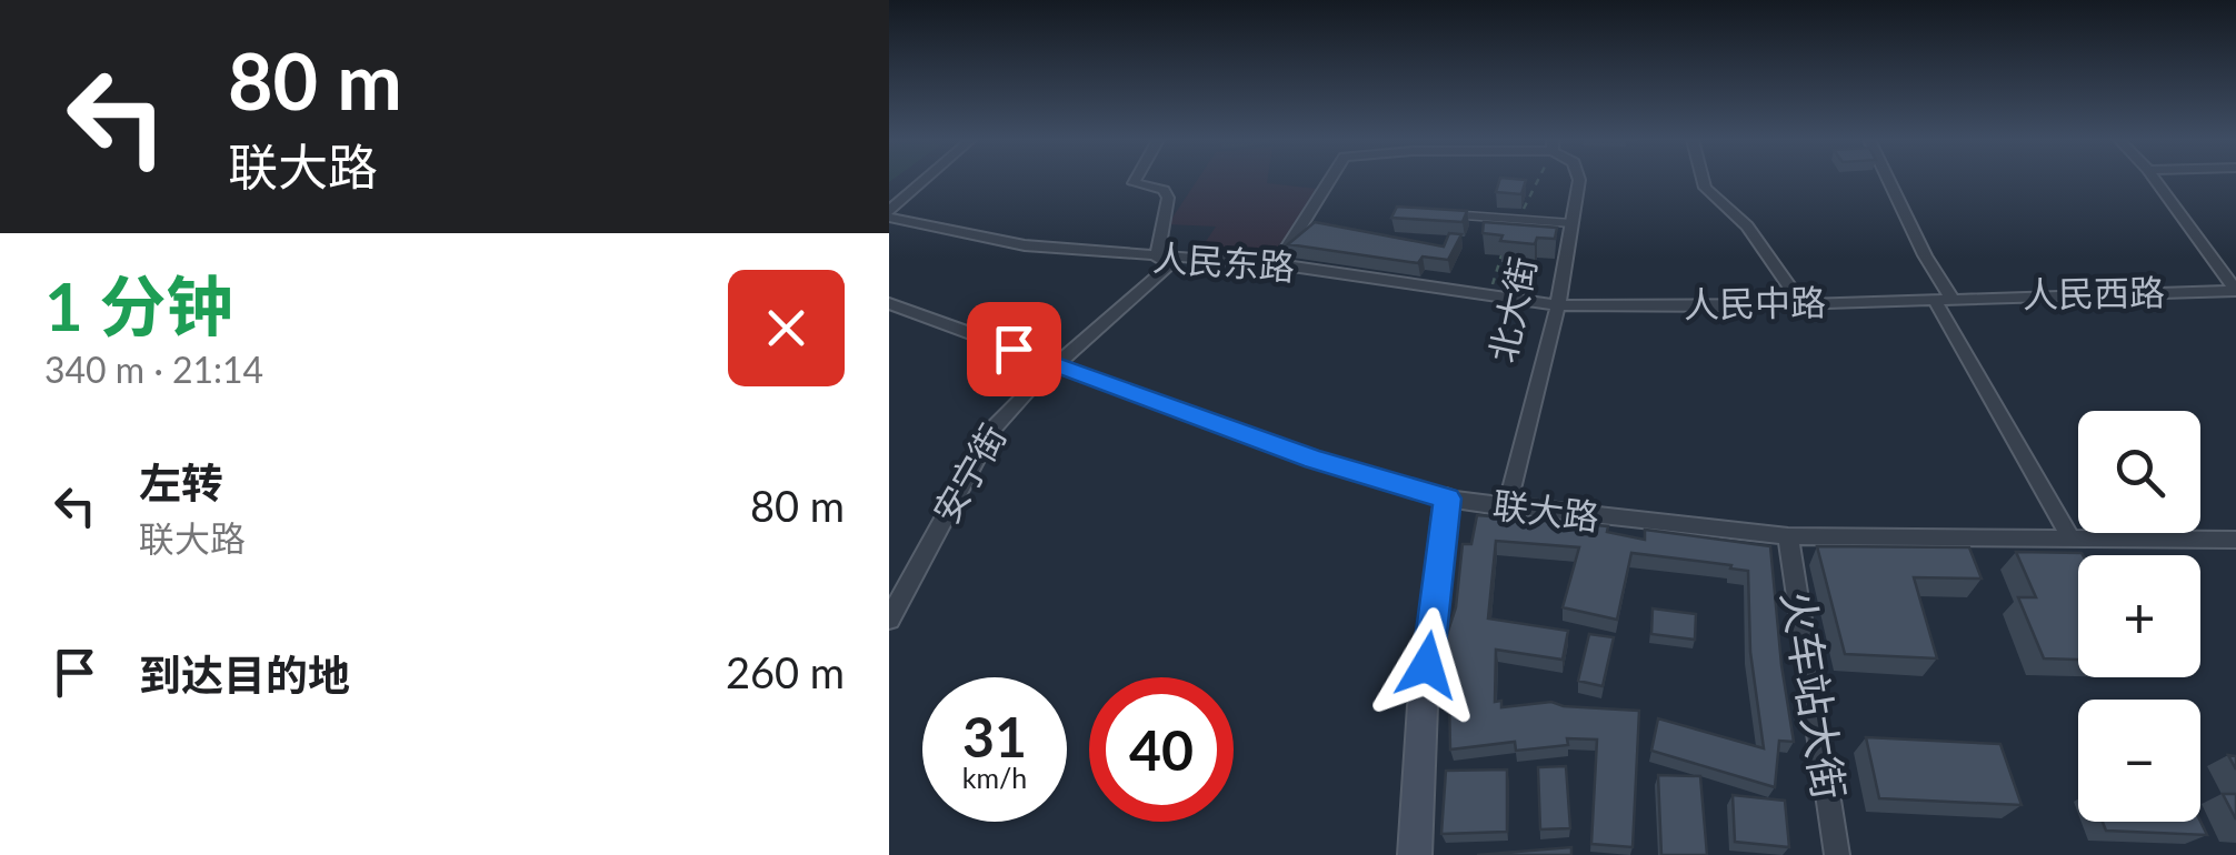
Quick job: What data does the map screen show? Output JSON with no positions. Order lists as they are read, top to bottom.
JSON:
{
  "streets": {
    "street": [
      "人民东路",
      "人民西路",
      "人民中路",
      "北大街",
      "安宁街",
      "联大路",
      "火车站大街"
    ]
  },
  "crossings": [
    ["人民东路", "人民中路"],
    ["人民东路", "北大街"],
    ["人民东路", "安宁街"],
    ["人民西路", "人民中路"],
    ["人民中路", "北大街"],
    ["北大街", "联大路"],
    ["安宁街", "联大路"],
    ["联大路", "火车站大街"]
  ],
  "page": {
    "turn": ["80 m", "联大路"],
    "heading": ["1 分钟", "340 m · 21:14"],
    "map_buttons": ["+", "−"],
    "list": [
      {
        "name": "左转",
        "note": "联大路",
        "value": "80 m"
      },
      {
        "name": "到达目的地",
        "value": "260 m"
      }
    ],
    "speed": "31 km/h",
    "limit": "40"
  }
}
